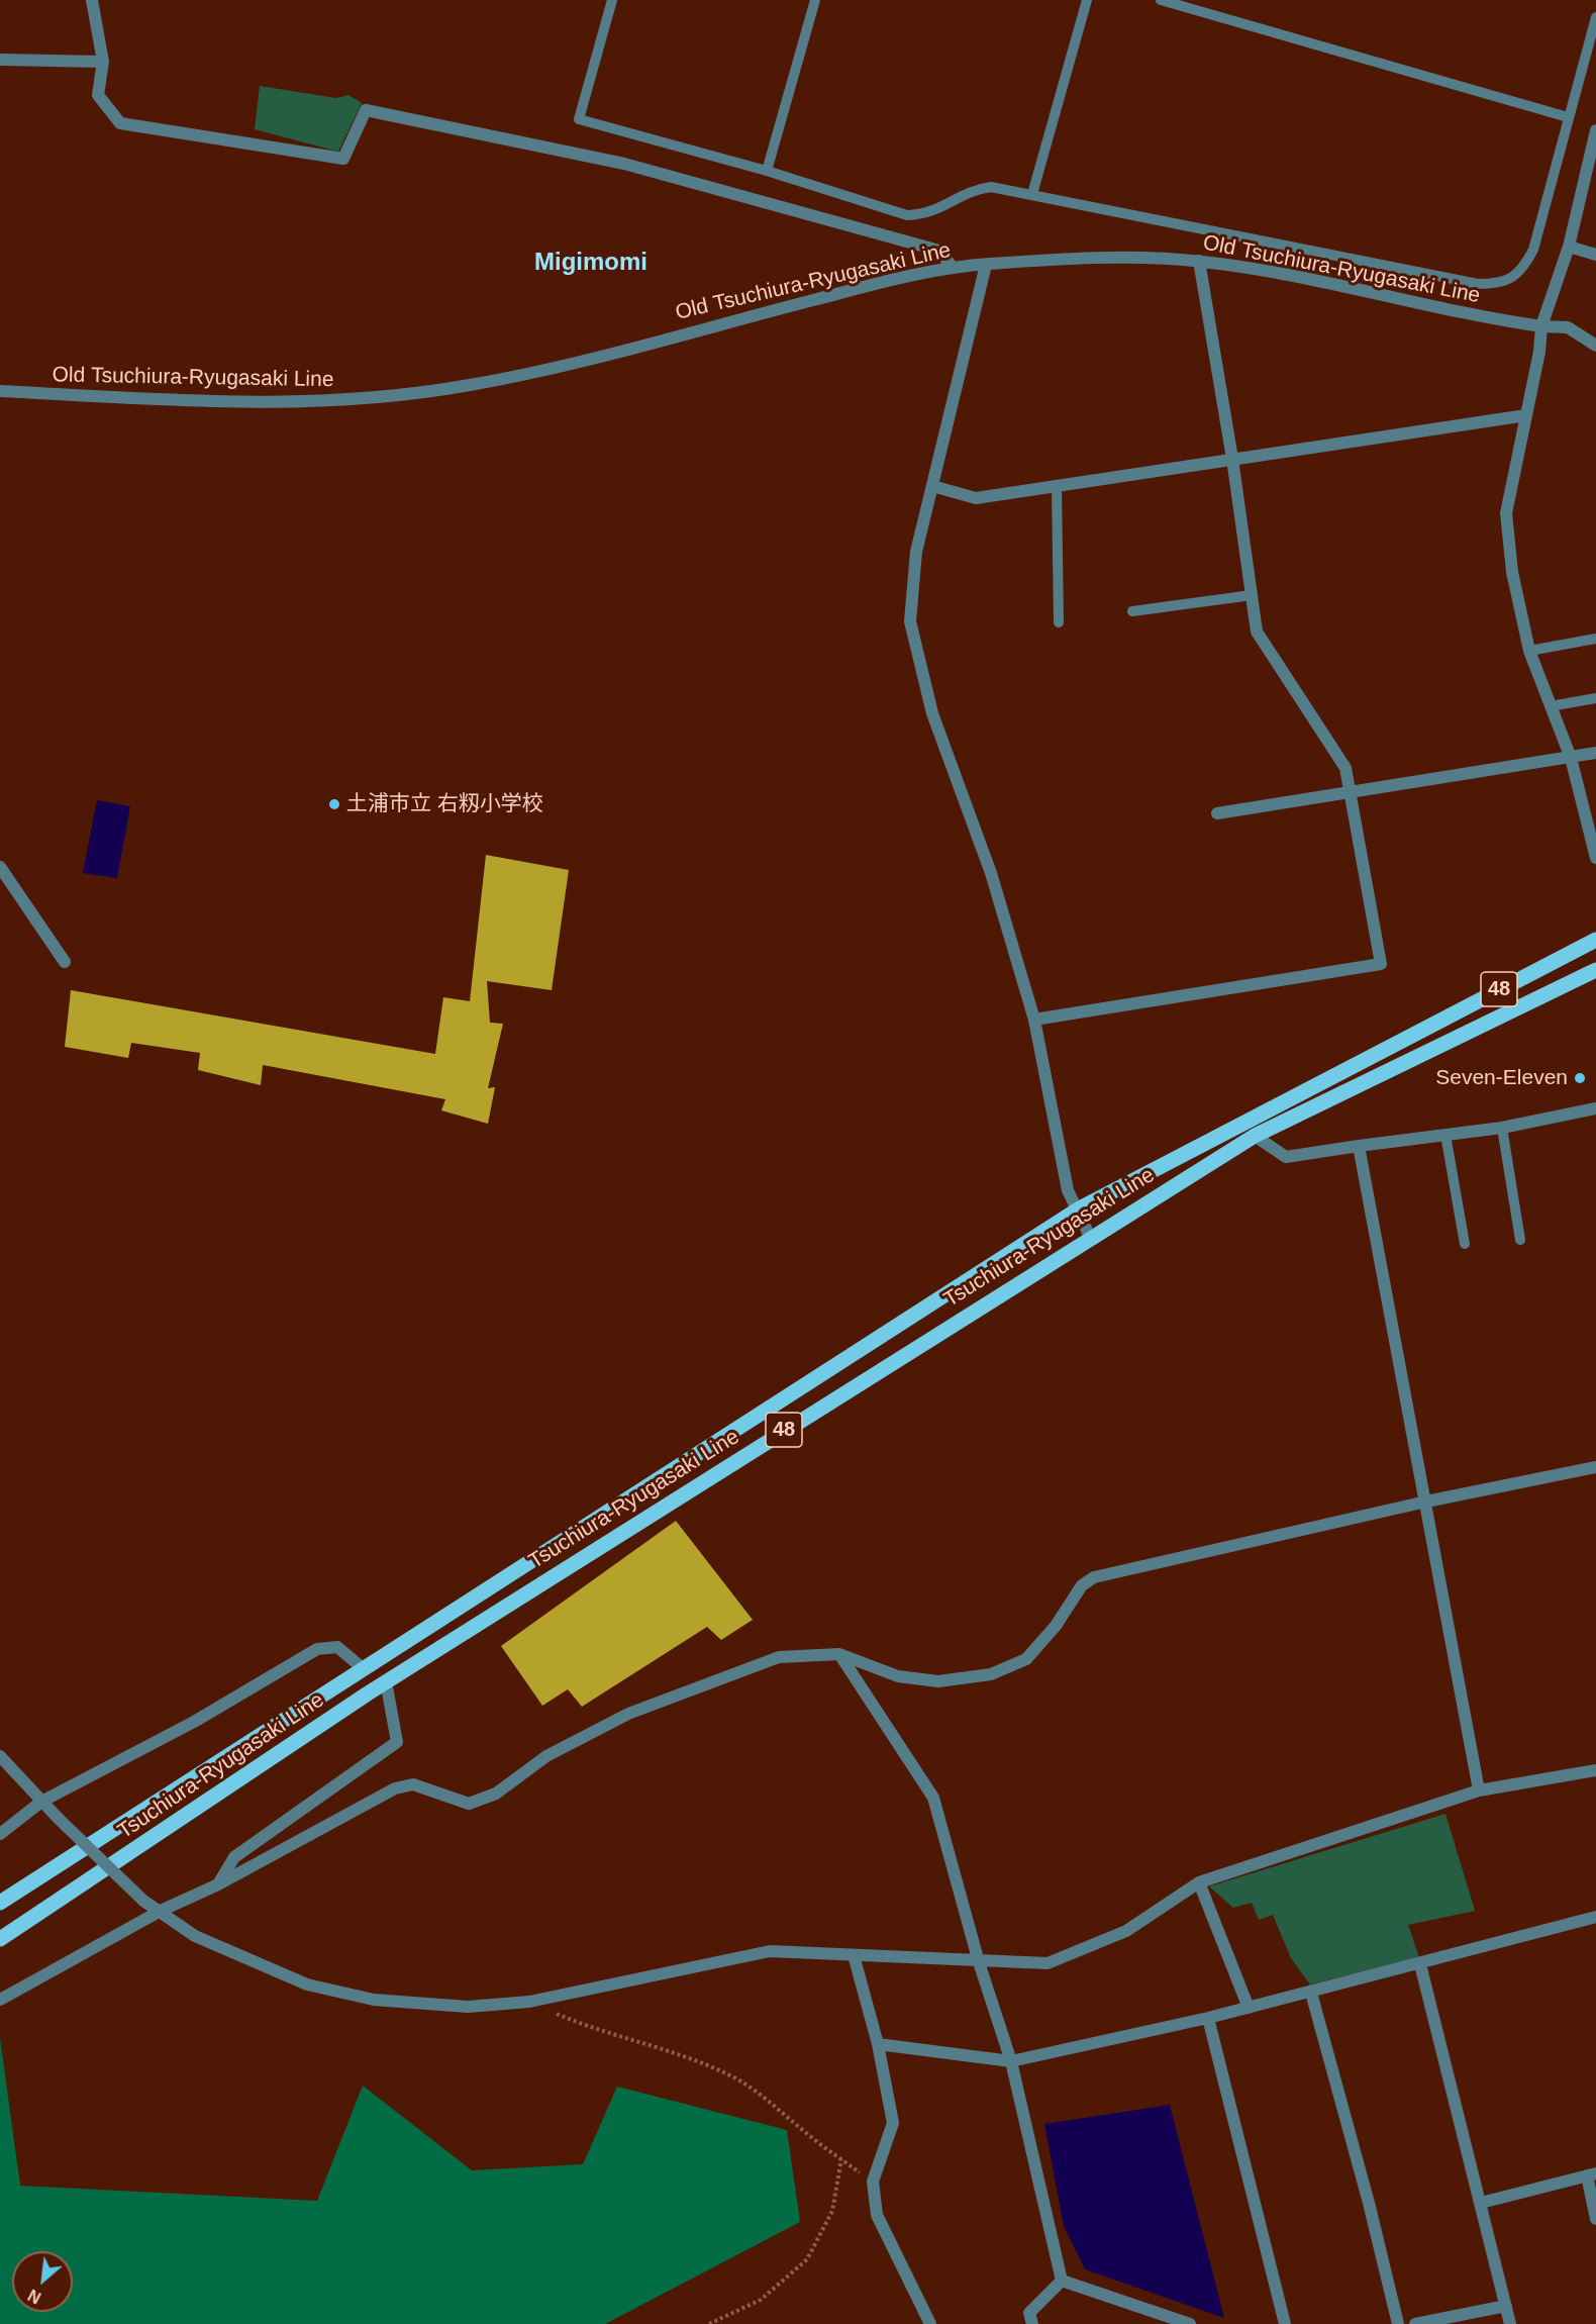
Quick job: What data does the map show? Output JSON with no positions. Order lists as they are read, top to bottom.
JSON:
{
  "streets": {
    "main road": ["48", "Tsuchiura-Ryugasaki Line"],
    "street": ["Old Tsuchiura-Ryugasaki Line"]
  },
  "districts": ["Migimomi"],
  "places": ["土浦市立 右籾小学校", "Seven-Eleven"],
  "north": "bottom left"
}
